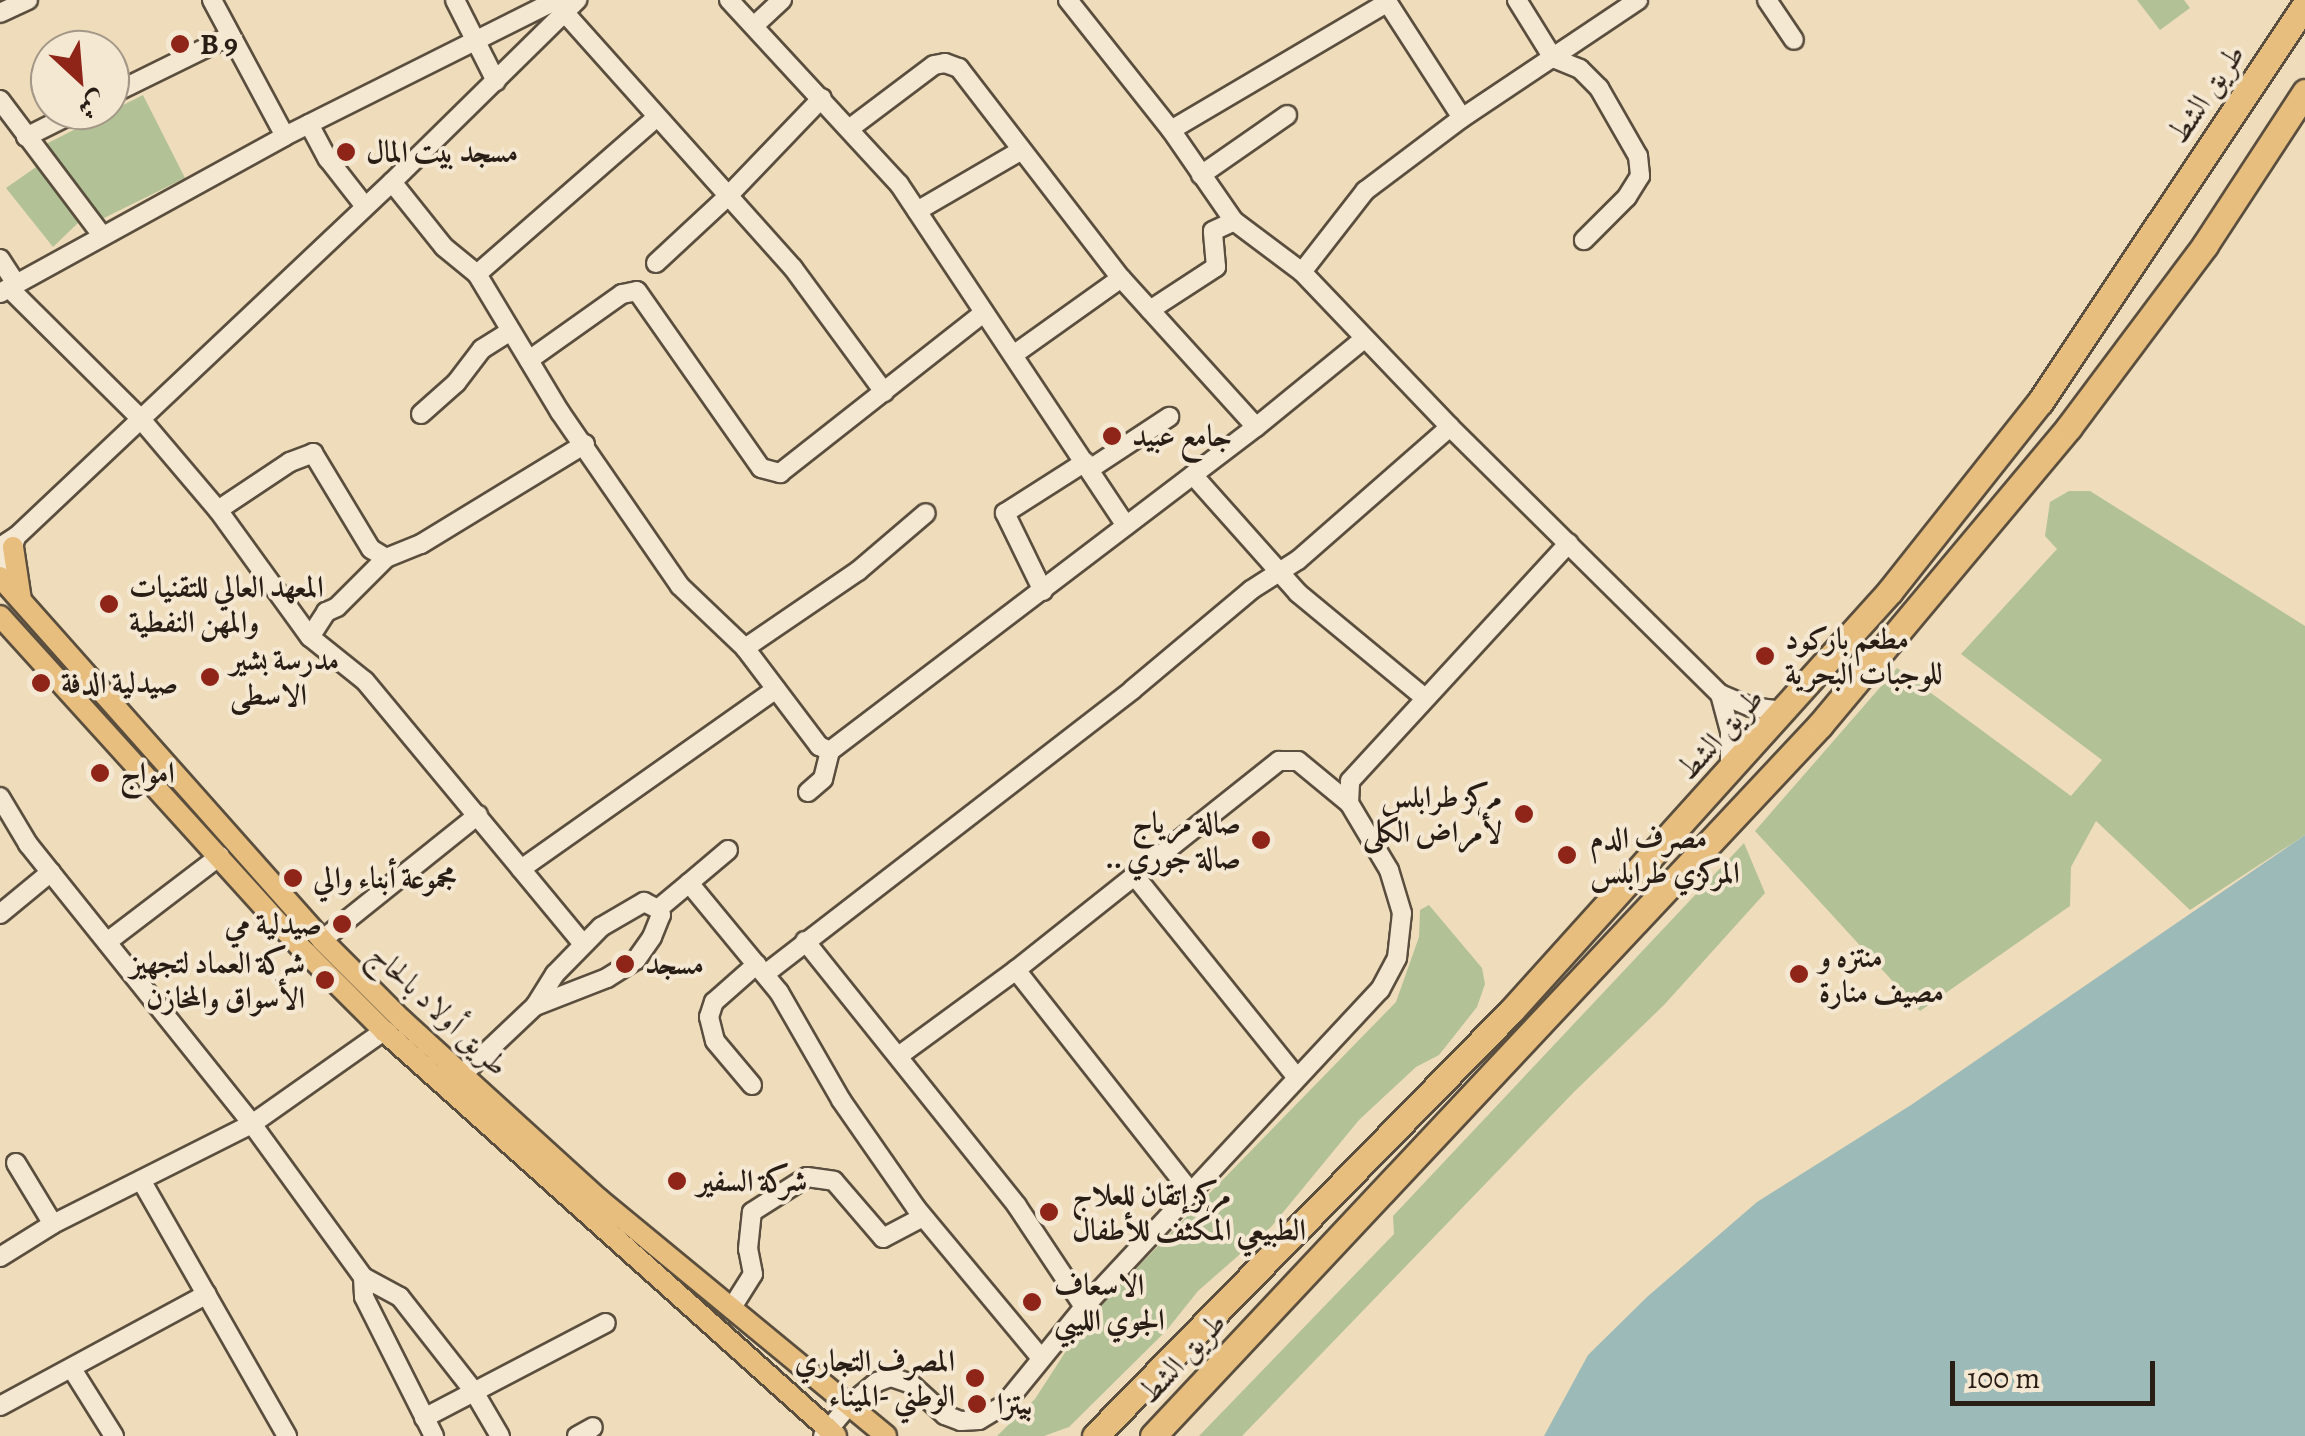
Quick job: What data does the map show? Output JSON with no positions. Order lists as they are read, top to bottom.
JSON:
{
  "streets": {
    "highway": ["طريق الشط"],
    "main road": ["طريق أولاد بالحاج"]
  },
  "places": [
    "B 9",
    "مسجد بيت المال",
    "جامع عبيد",
    "المعهد العالي للتقنيات والمهن النفطية",
    "مطعم باركود للوجبات البحرية",
    "مدرسة بشير الاسطى",
    "صيدلية الدفة",
    "امواج",
    "مركز طرابلس لأمراض الكلى",
    "صالة مرياج .. صالة جوري",
    "مصرف الدم المركزي طرابلس",
    "مجموعة أبناء والي",
    "صيدلية مي",
    "مسجد",
    "منتزه و مصيف منارة",
    "شركة العماد لتجهيز الأسواق والمخازن",
    "شركة السفير",
    "مركز إتقان للعلاج الطبيعي المكثف للأطفال",
    "الاسعاف الجوي الليبي",
    "المصرف التجاري الوطني -الميناء",
    "بيتزا"
  ],
  "scale_bar": "100 m",
  "north": "bottom right"
}
